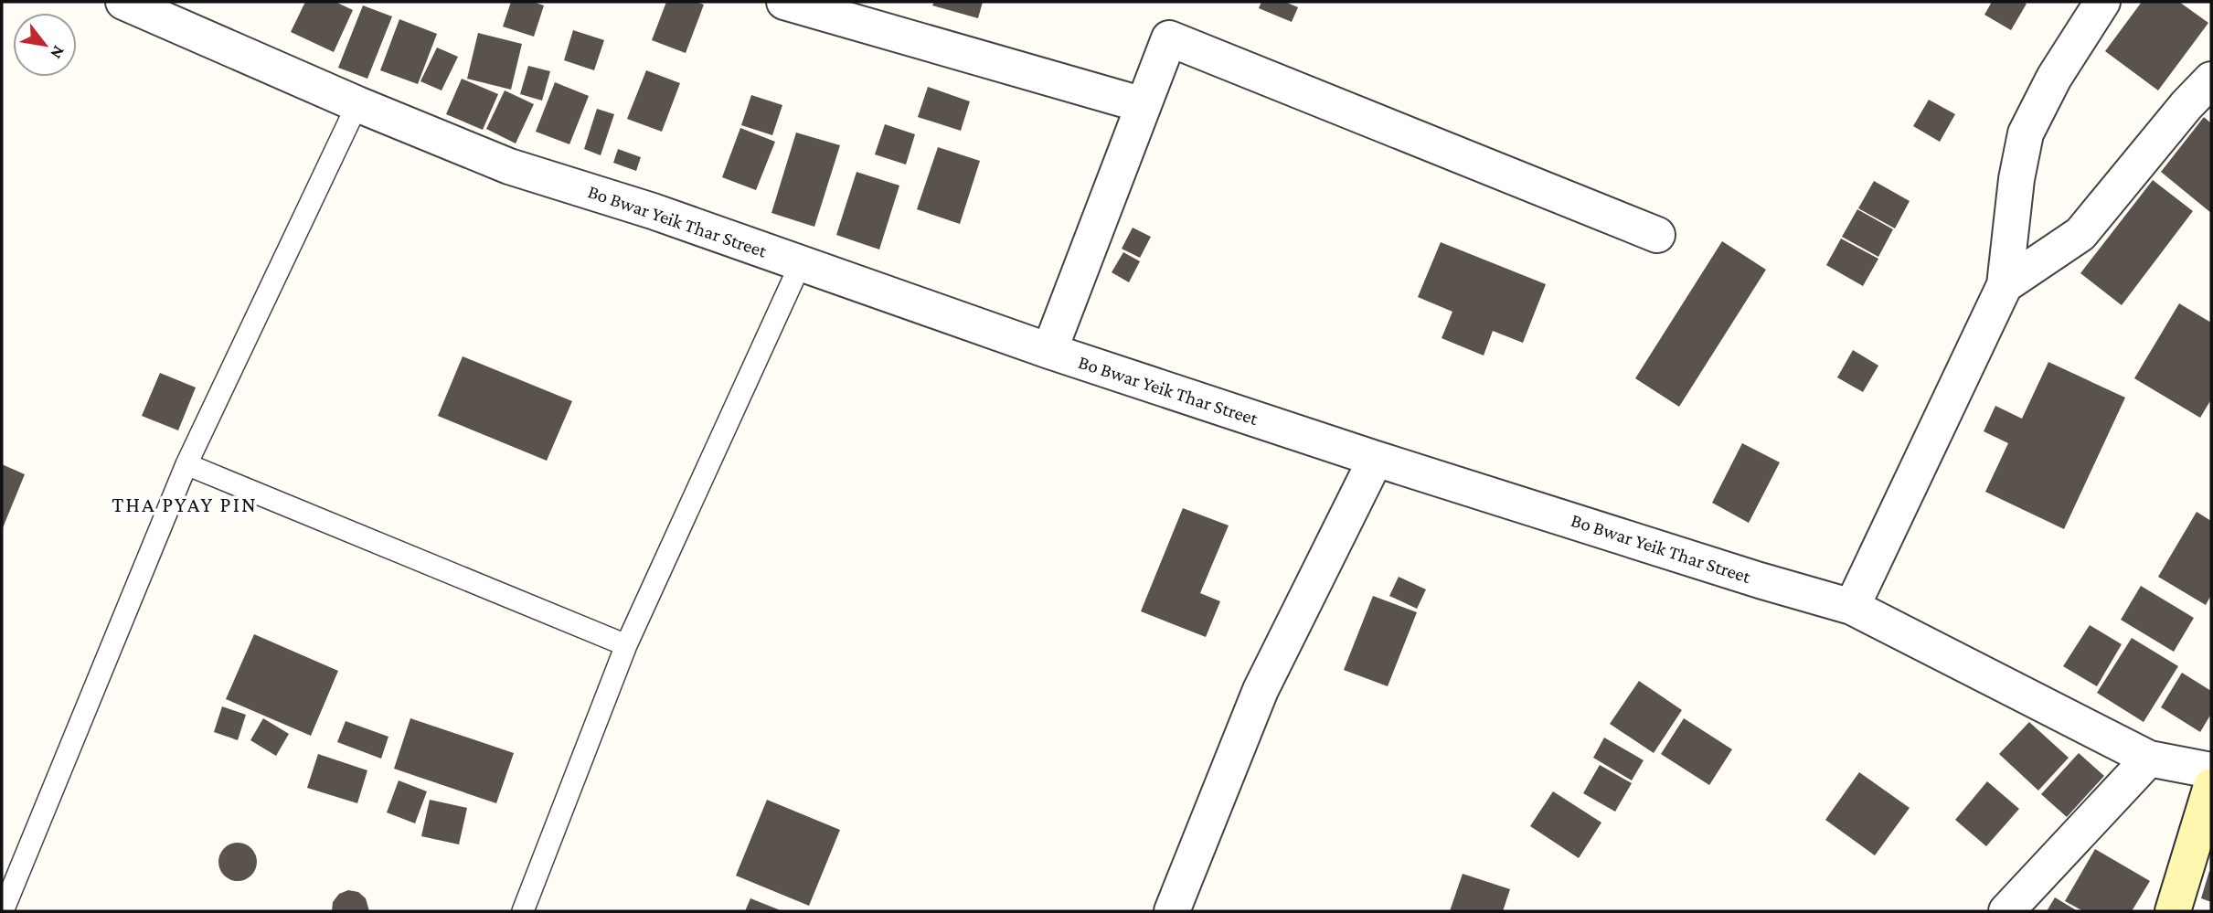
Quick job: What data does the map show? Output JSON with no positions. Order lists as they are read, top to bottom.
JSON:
{
  "streets": {
    "street": ["Bo Bwar Yeik Thar Street"]
  },
  "districts": ["THA PYAY PIN"],
  "north": "bottom right"
}
